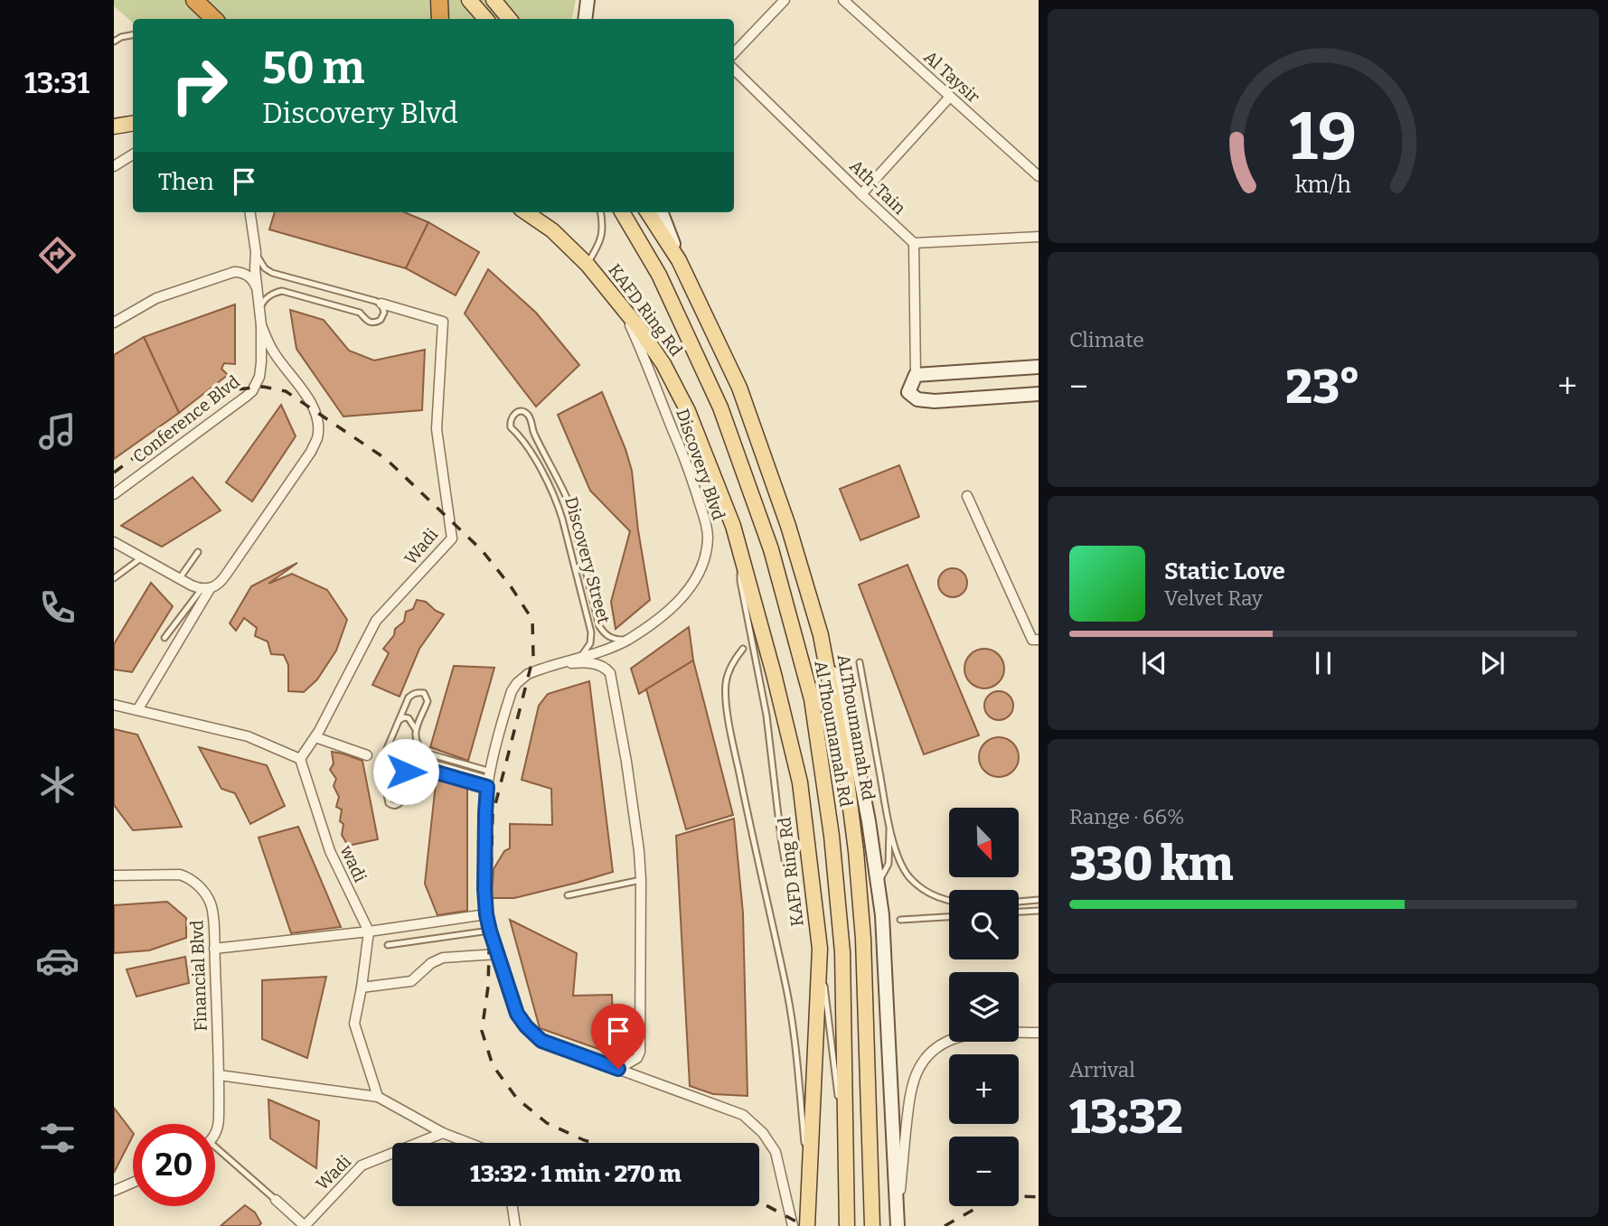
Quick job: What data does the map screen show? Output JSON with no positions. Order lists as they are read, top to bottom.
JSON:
{
  "streets": {
    "main road": ["KAFD Ring Rd", "ALThoumamah Rd", "Al Thoumamah Rd"],
    "street": [
      "Al Taysir",
      "Ath-Tain",
      "Conference Blvd",
      "Discovery Blvd",
      "Wadi",
      "wadi",
      "Financial Blvd"
    ],
    "lane": ["Discovery Street"]
  },
  "crossings": [
    ["KAFD Ring Rd", "Discovery Blvd"],
    ["Discovery Blvd", "Discovery Street"],
    ["Wadi", "wadi"],
    ["ALThoumamah Rd", "Al Thoumamah Rd"]
  ],
  "north": "bottom right",
  "page": {
    "tabs": "13:31",
    "turn": ["50 m", "Discovery Blvd"],
    "then": "Then",
    "tile": [
      "Climate",
      ["Range · 66%", "330 km"],
      ["Arrival", "13:32"]
    ],
    "heat": ["−", "23°", "+"],
    "song": ["Static Love", "Velvet Ray"],
    "map_buttons": ["+", "−"],
    "limit": "20",
    "trip": "13:32 · 1 min · 270 m",
    "gauge": ["19", "km/h"]
  }
}
